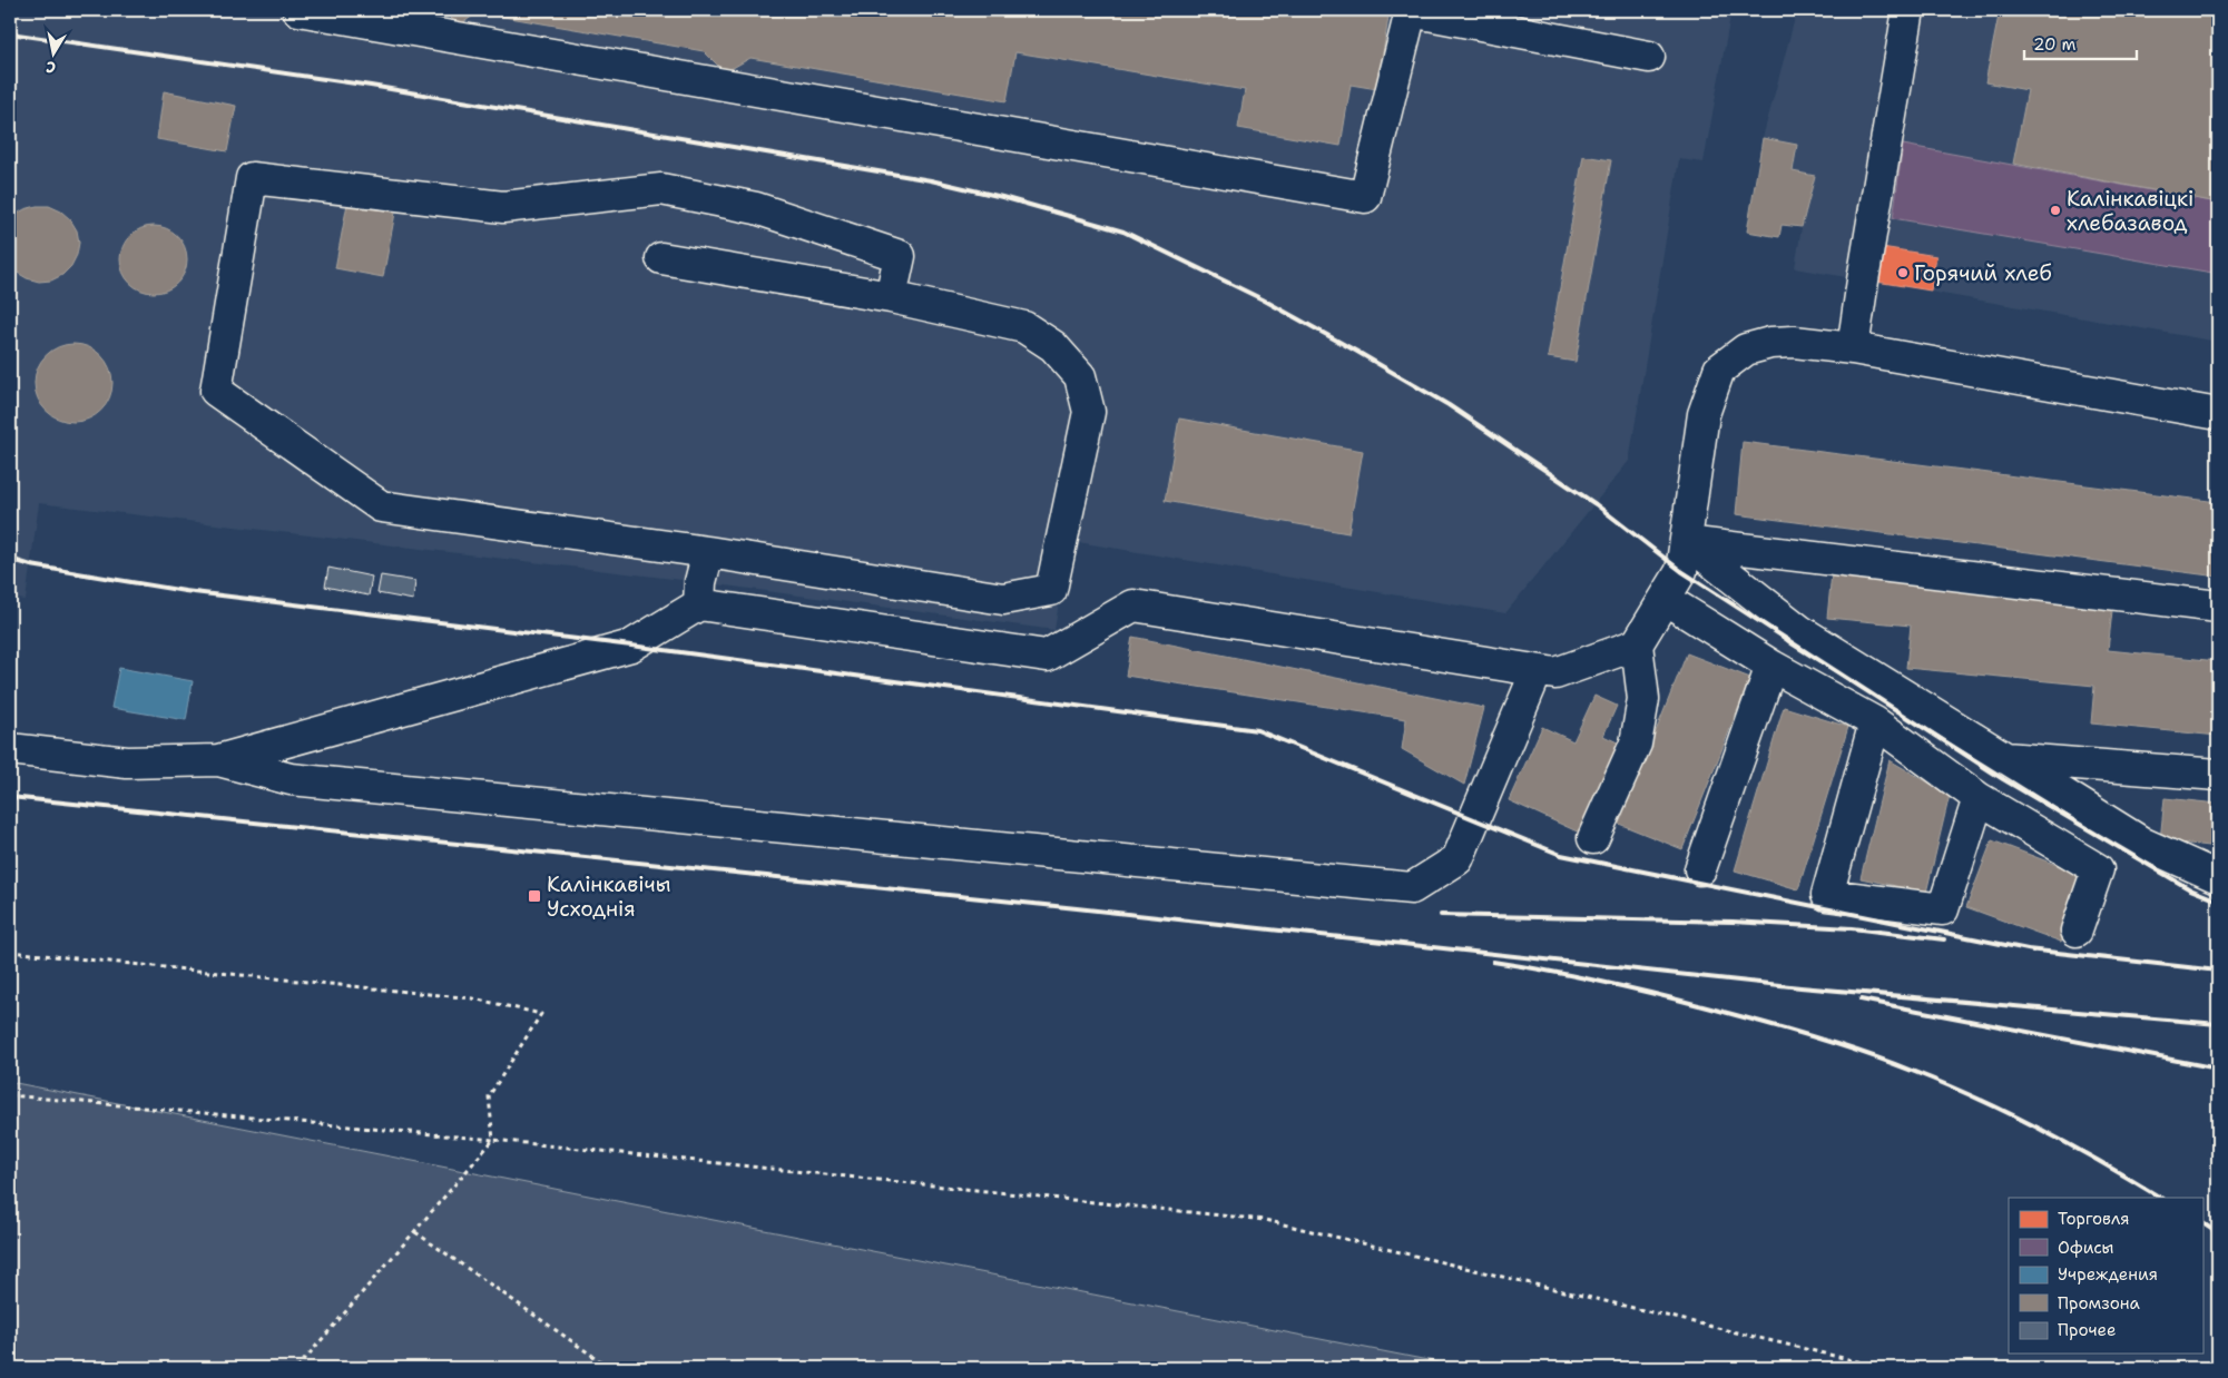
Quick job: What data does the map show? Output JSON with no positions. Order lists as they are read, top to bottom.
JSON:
{
  "places": {
    "other": ["Калінкавіцкі хлебазавод", "Горячий хлеб"],
    "transit": ["Калінкавічы Усходнія"]
  },
  "legend": [
    "Торговля",
    "Офисы",
    "Учреждения",
    "Промзона",
    "Прочее"
  ],
  "scale_bar": "20 m",
  "north": "bottom"
}
